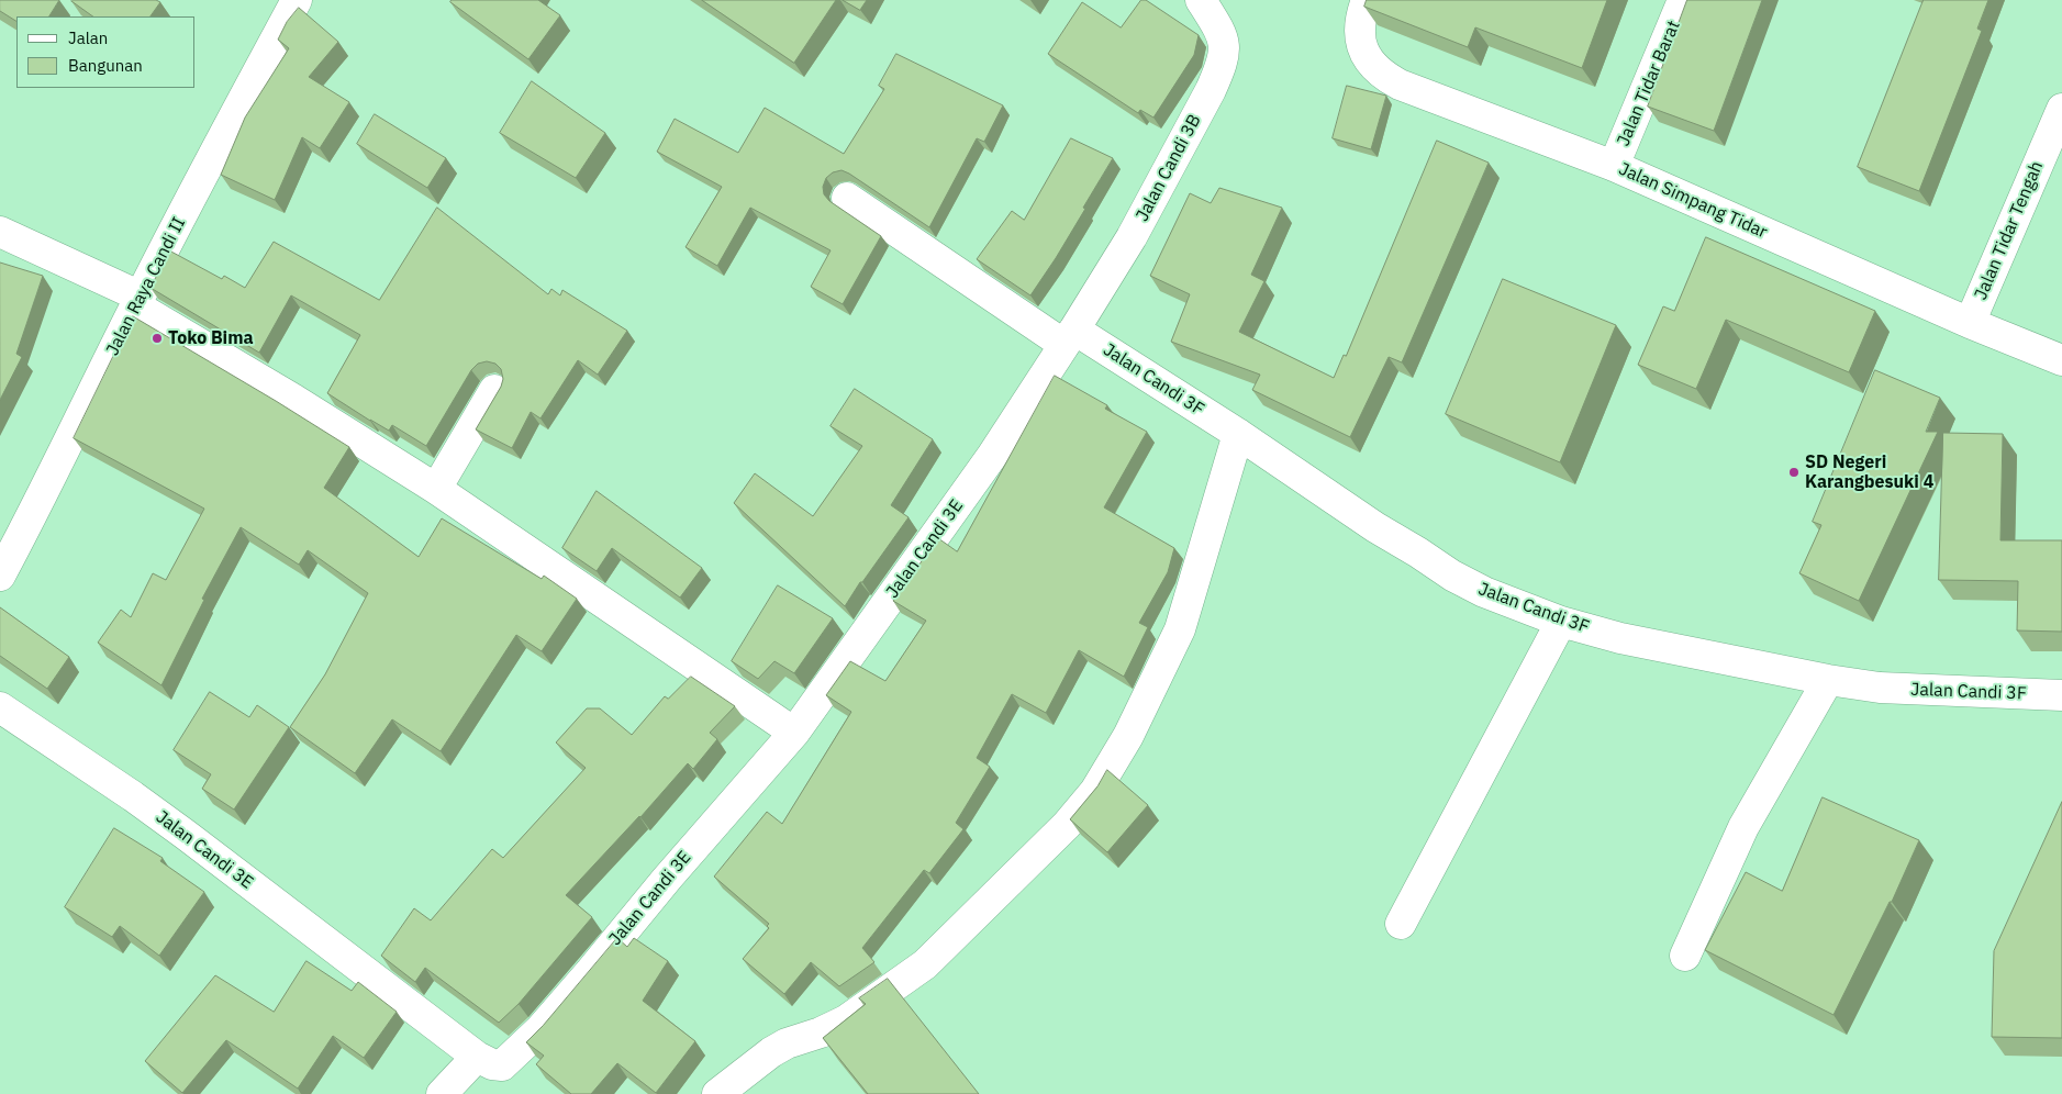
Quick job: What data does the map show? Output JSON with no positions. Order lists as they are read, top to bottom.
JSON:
{
  "streets": {
    "street": [
      "Jalan Tidar Barat",
      "Jalan Candi 3B",
      "Jalan Simpang Tidar",
      "Jalan Tidar Tengah",
      "Jalan Raya Candi II",
      "Jalan Candi 3F",
      "Jalan Candi 3E"
    ]
  },
  "crossings": [
    ["Jalan Tidar Barat", "Jalan Simpang Tidar"],
    ["Jalan Candi 3B", "Jalan Candi 3F"],
    ["Jalan Candi 3B", "Jalan Candi 3E"],
    ["Jalan Simpang Tidar", "Jalan Tidar Tengah"],
    ["Jalan Candi 3F", "Jalan Candi 3E"]
  ],
  "places": ["Toko Bima", "SD Negeri Karangbesuki 4"],
  "legend": ["Jalan", "Bangunan"]
}
